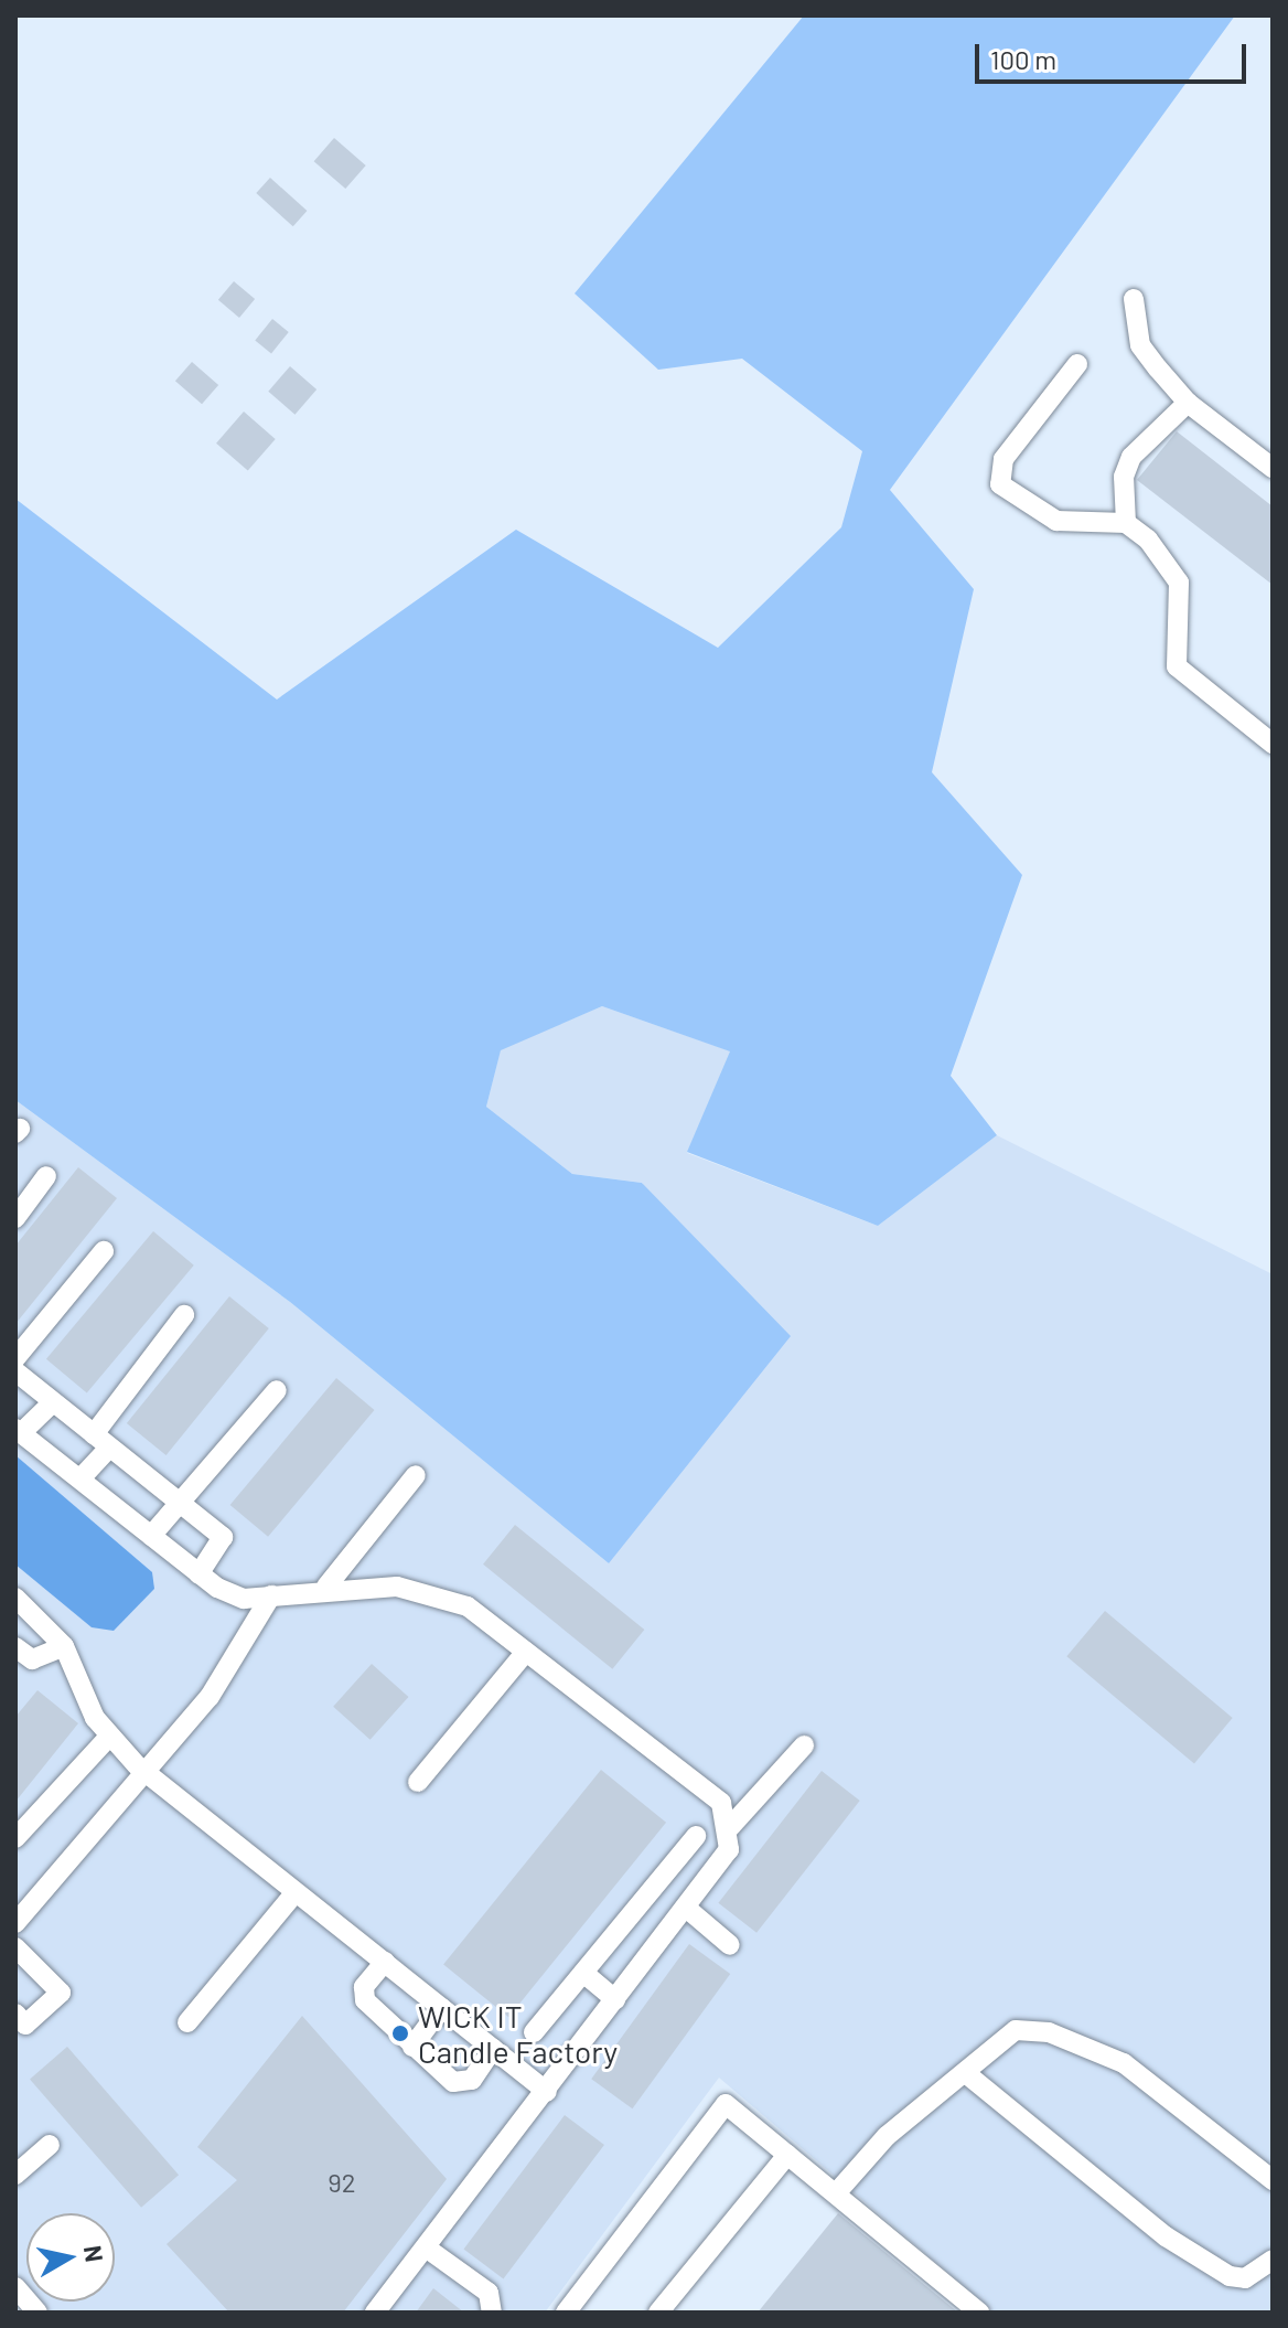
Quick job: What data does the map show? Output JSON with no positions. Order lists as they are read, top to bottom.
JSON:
{
  "places": ["WICK IT Candle Factory"],
  "house_numbers": ["92"],
  "scale_bar": "100 m",
  "north": "right"
}
